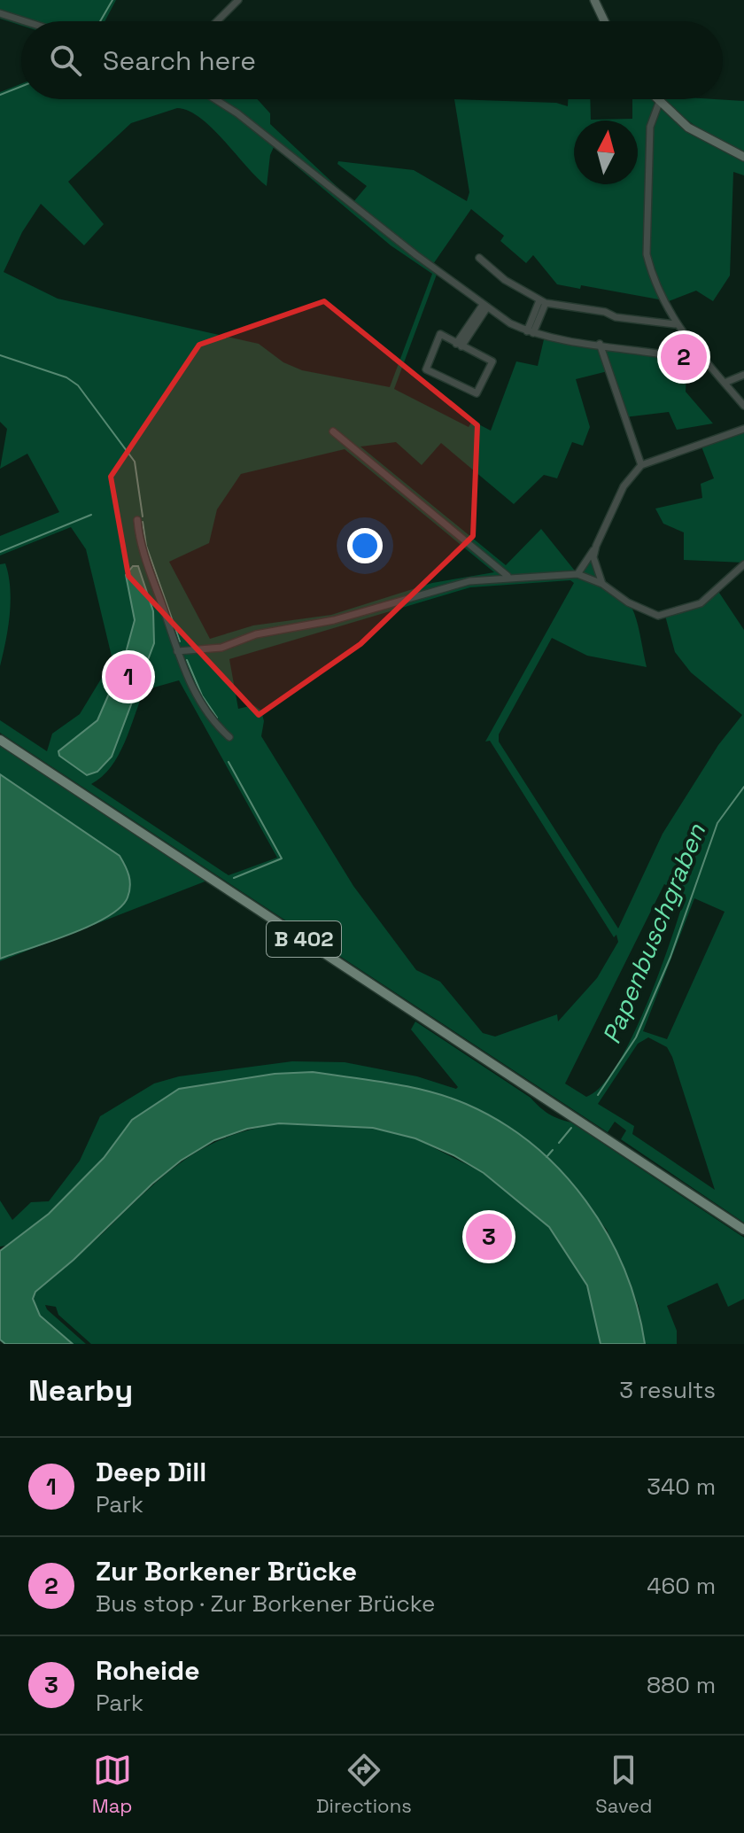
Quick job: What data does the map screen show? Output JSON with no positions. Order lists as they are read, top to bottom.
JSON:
{
  "streets": {
    "main road": ["B 402"]
  },
  "water": ["Papenbuschgraben"],
  "north": "top",
  "page": {
    "search": "Search here",
    "pins": ["2", "1", "3"],
    "heading": ["Nearby", "3 results"],
    "list": [
      {
        "mark": "1",
        "name": "Deep Dill",
        "note": "Park",
        "value": "340 m"
      },
      {
        "mark": "2",
        "name": "Zur Borkener Brücke",
        "note": "Bus stop · Zur Borkener Brücke",
        "value": "460 m"
      },
      {
        "mark": "3",
        "name": "Roheide",
        "note": "Park",
        "value": "880 m"
      }
    ],
    "nav": ["Map", "Directions", "Saved"]
  }
}
